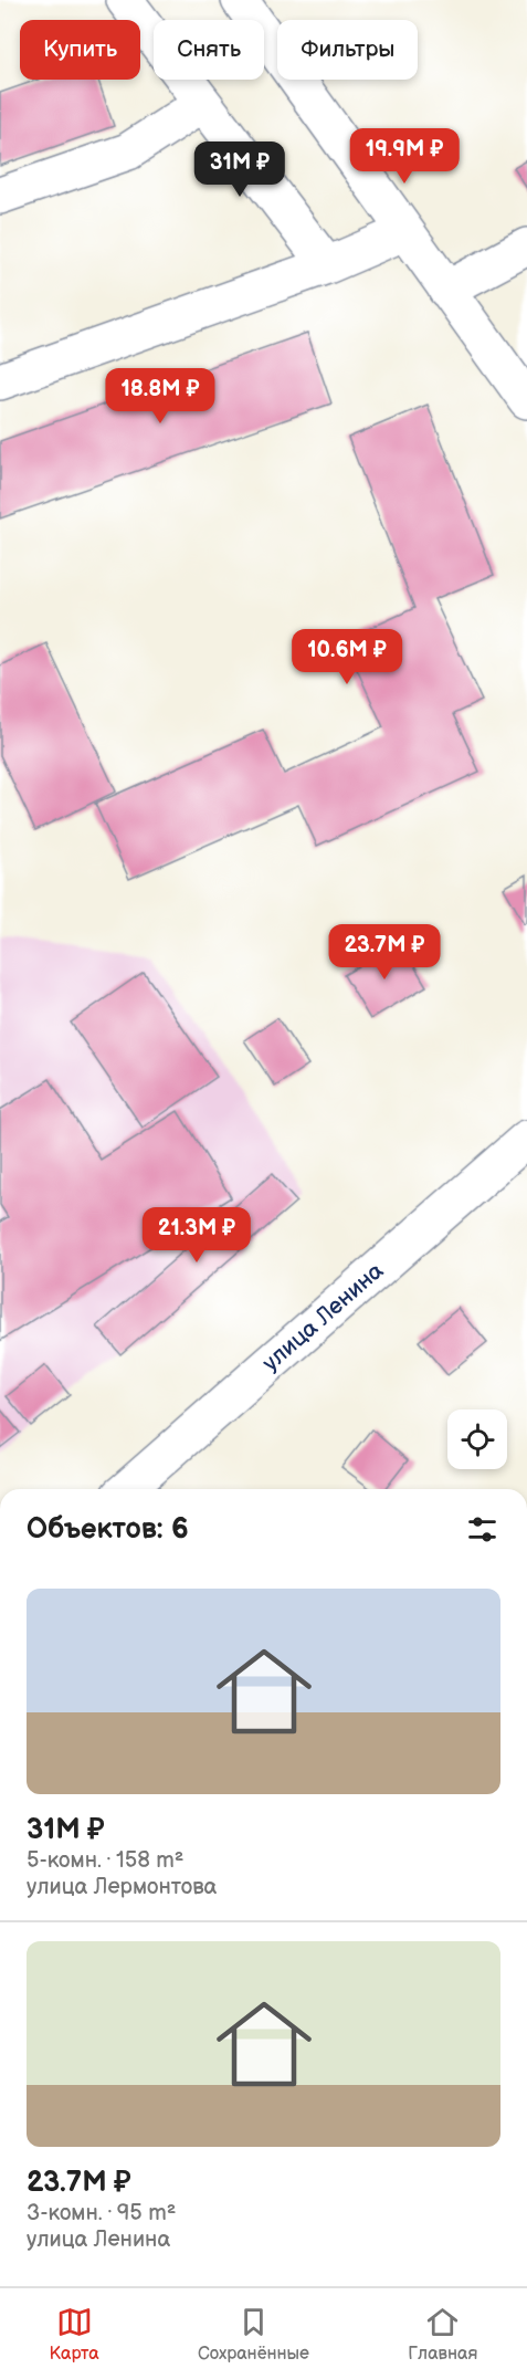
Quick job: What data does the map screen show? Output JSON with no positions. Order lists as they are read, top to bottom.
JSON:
{
  "streets": {
    "street": ["улица Ленина"]
  },
  "page": {
    "chip": ["Купить", "Снять", "Фильтры"],
    "price": [
      "19.9M ₽",
      "31M ₽",
      "18.8M ₽",
      "10.6M ₽",
      "23.7M ₽",
      "21.3M ₽"
    ],
    "heading": "Объектов: 6",
    "list": [
      {
        "name": "31M ₽",
        "note": "5-комн. · 158 m² · улица Лермонтова"
      },
      {
        "name": "23.7M ₽",
        "note": "3-комн. · 95 m² · улица Ленина"
      }
    ],
    "tabs": ["Карта", "Сохранённые", "Главная"]
  }
}
